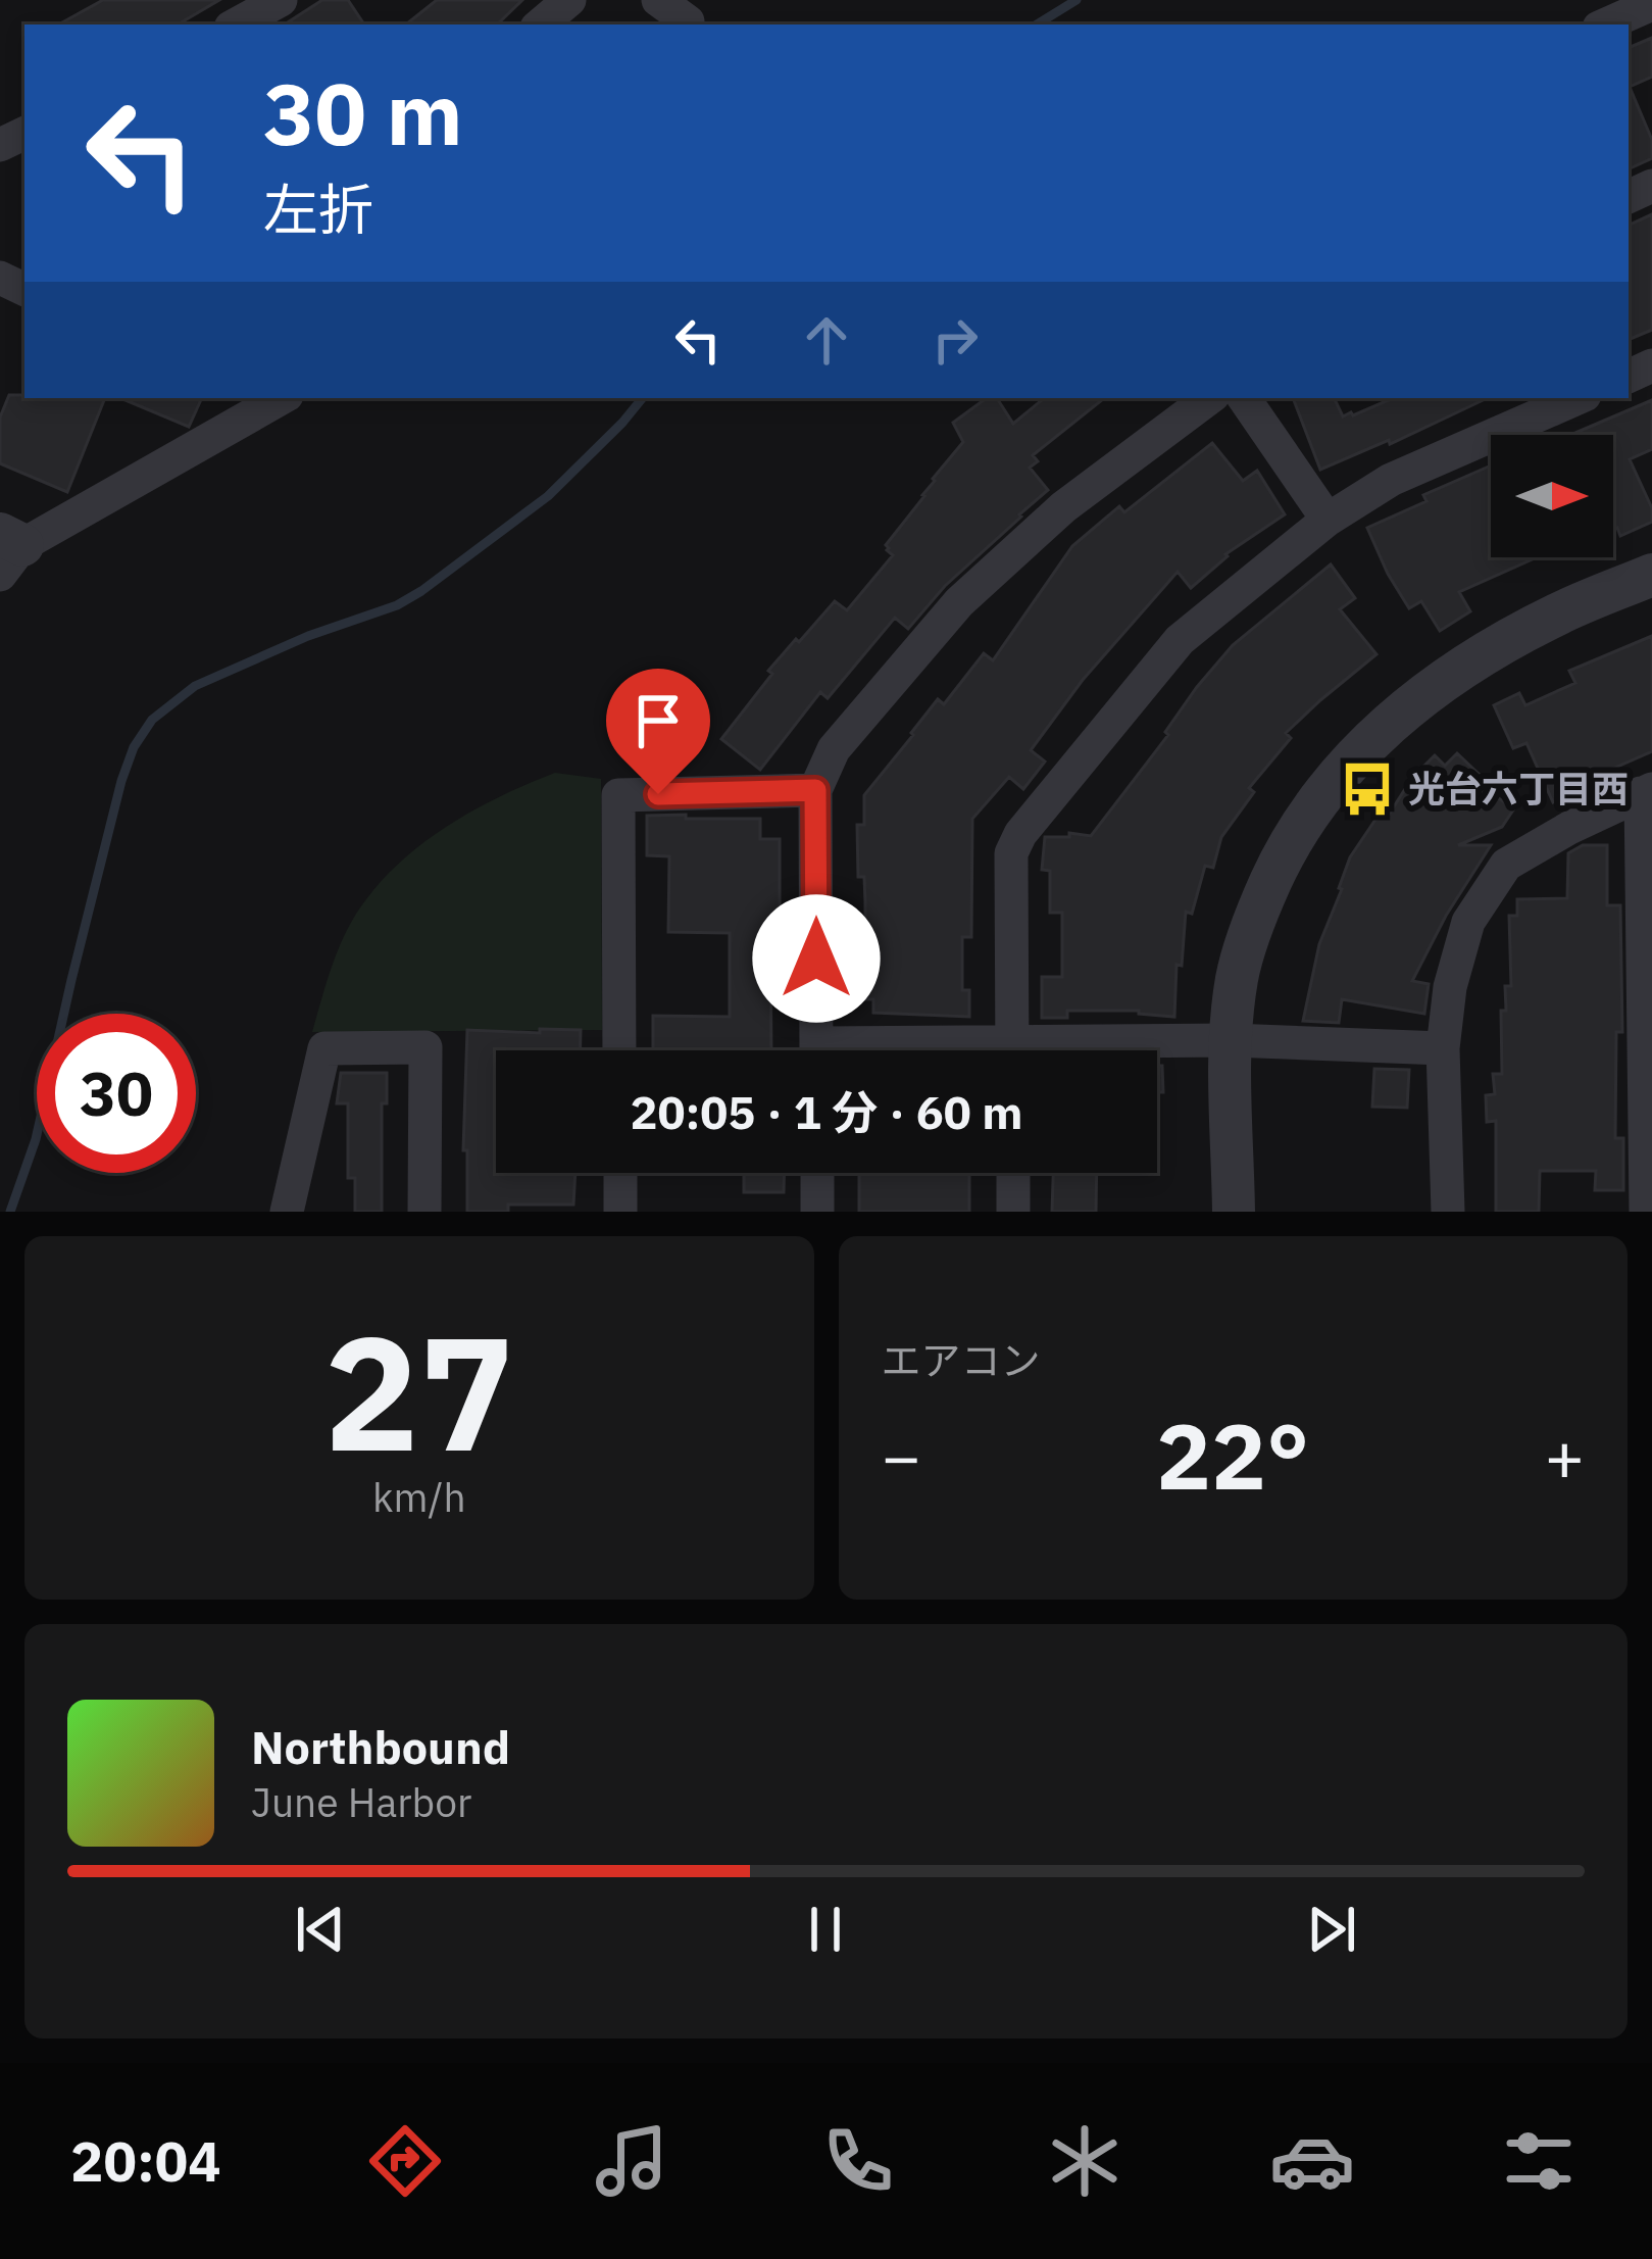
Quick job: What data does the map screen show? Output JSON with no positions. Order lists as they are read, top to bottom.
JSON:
{
  "places": {
    "bus stop": ["光台六丁目西"]
  },
  "north": "right",
  "page": {
    "turn": ["30 m", "左折"],
    "limit": "30",
    "trip": "20:05 · 1 分 · 60 m",
    "tile": [
      ["27", "km/h"],
      "エアコン"
    ],
    "heat": ["−", "22°", "+"],
    "song": ["Northbound", "June Harbor"],
    "tabs": "20:04"
  }
}
